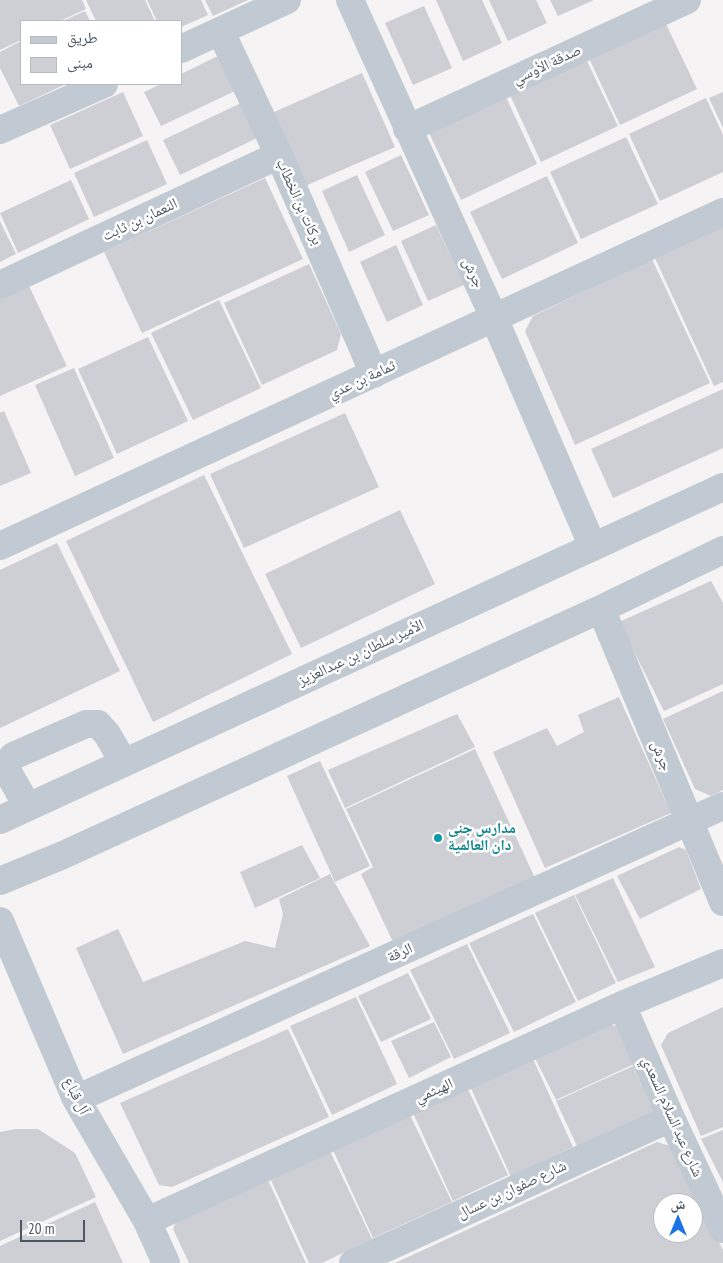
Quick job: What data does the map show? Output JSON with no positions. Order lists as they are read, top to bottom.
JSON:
{
  "streets": {
    "street": [
      "صدقة الأوسي",
      "بركات بن الخطاب",
      "النعمان بن ثابت",
      "جرش",
      "ثمامة بن عدي",
      "الأمير سلطان بن عبدالعزيز",
      "الرقة",
      "الهيثمي",
      "آل قباع",
      "شارع عبد السلام السعدي",
      "شارع صفوان بن عسال"
    ]
  },
  "crossings": [
    ["صدقة الأوسي", "جرش"],
    ["بركات بن الخطاب", "النعمان بن ثابت"],
    ["بركات بن الخطاب", "ثمامة بن عدي"],
    ["جرش", "ثمامة بن عدي"],
    ["جرش", "الأمير سلطان بن عبدالعزيز"],
    ["جرش", "الرقة"],
    ["الرقة", "آل قباع"],
    ["الهيثمي", "آل قباع"],
    ["الهيثمي", "شارع عبد السلام السعدي"],
    ["شارع عبد السلام السعدي", "شارع صفوان بن عسال"]
  ],
  "places": ["مدارس جنى دان العالمية"],
  "legend": ["طريق", "مبنى"],
  "scale_bar": "20 m",
  "north": "top"
}
